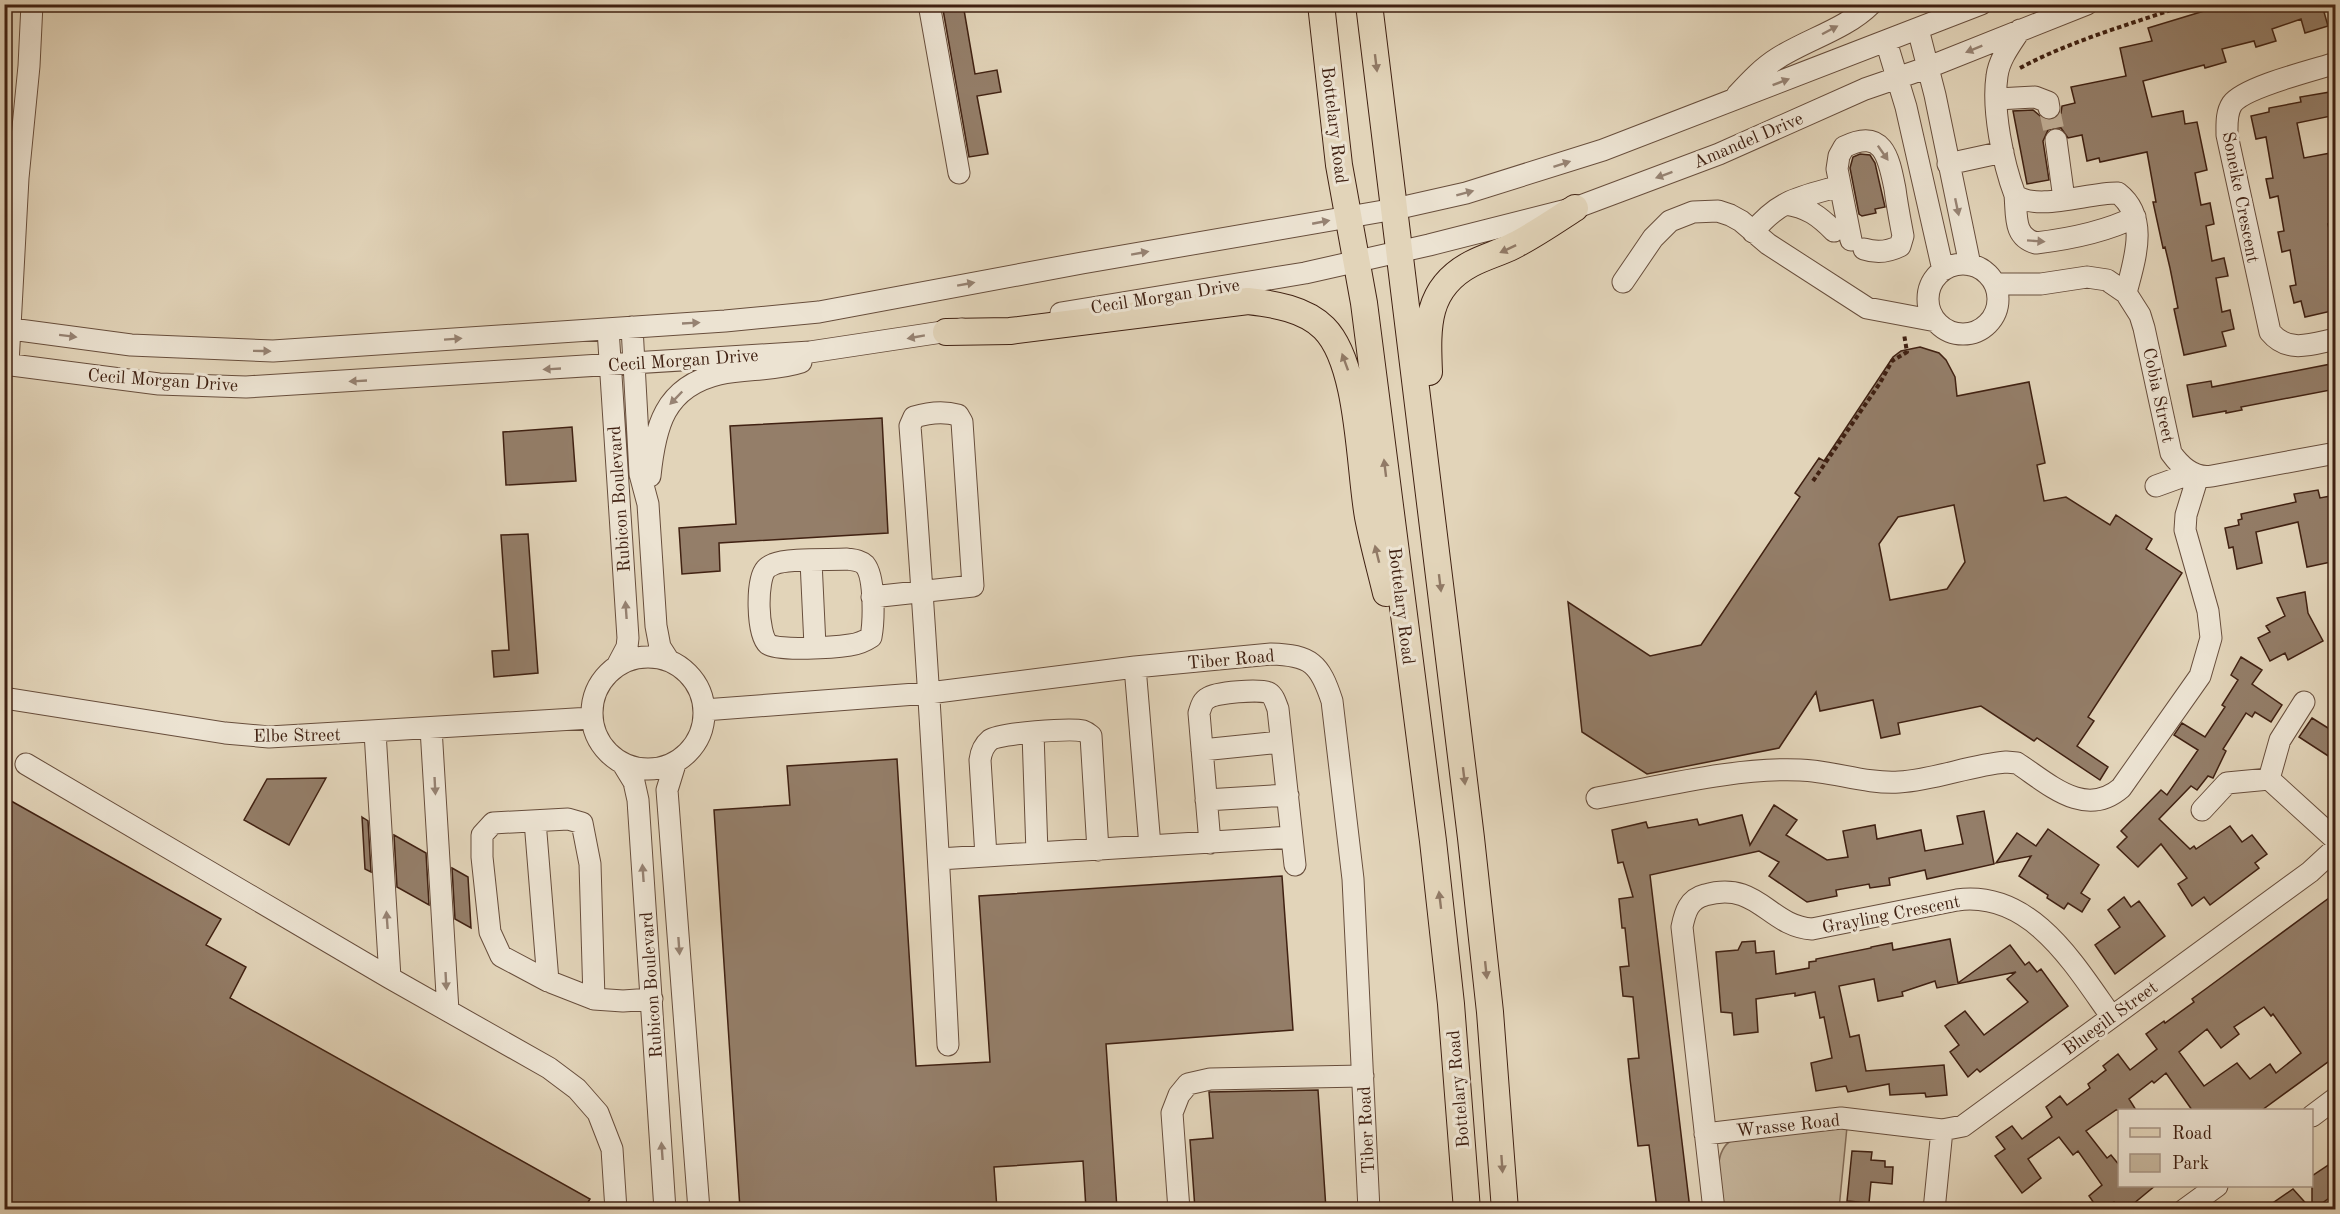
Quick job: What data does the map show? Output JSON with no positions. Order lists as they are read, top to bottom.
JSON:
{
  "streets": {
    "main road": ["Bottelary Road"],
    "street": [
      "Amandel Drive",
      "Soneike Crescent",
      "Cecil Morgan Drive",
      "Cobia Street",
      "Rubicon Boulevard",
      "Tiber Road",
      "Elbe Street",
      "Grayling Crescent",
      "Bluegill Street",
      "Wrasse Road"
    ]
  },
  "crossings": [
    ["Bottelary Road", "Amandel Drive"],
    ["Bottelary Road", "Cecil Morgan Drive"],
    ["Amandel Drive", "Cecil Morgan Drive"],
    ["Cecil Morgan Drive", "Rubicon Boulevard"],
    ["Rubicon Boulevard", "Tiber Road"],
    ["Rubicon Boulevard", "Elbe Street"],
    ["Tiber Road", "Elbe Street"],
    ["Grayling Crescent", "Bluegill Street"],
    ["Grayling Crescent", "Wrasse Road"],
    ["Bluegill Street", "Wrasse Road"]
  ],
  "legend": ["Road", "Park"]
}
